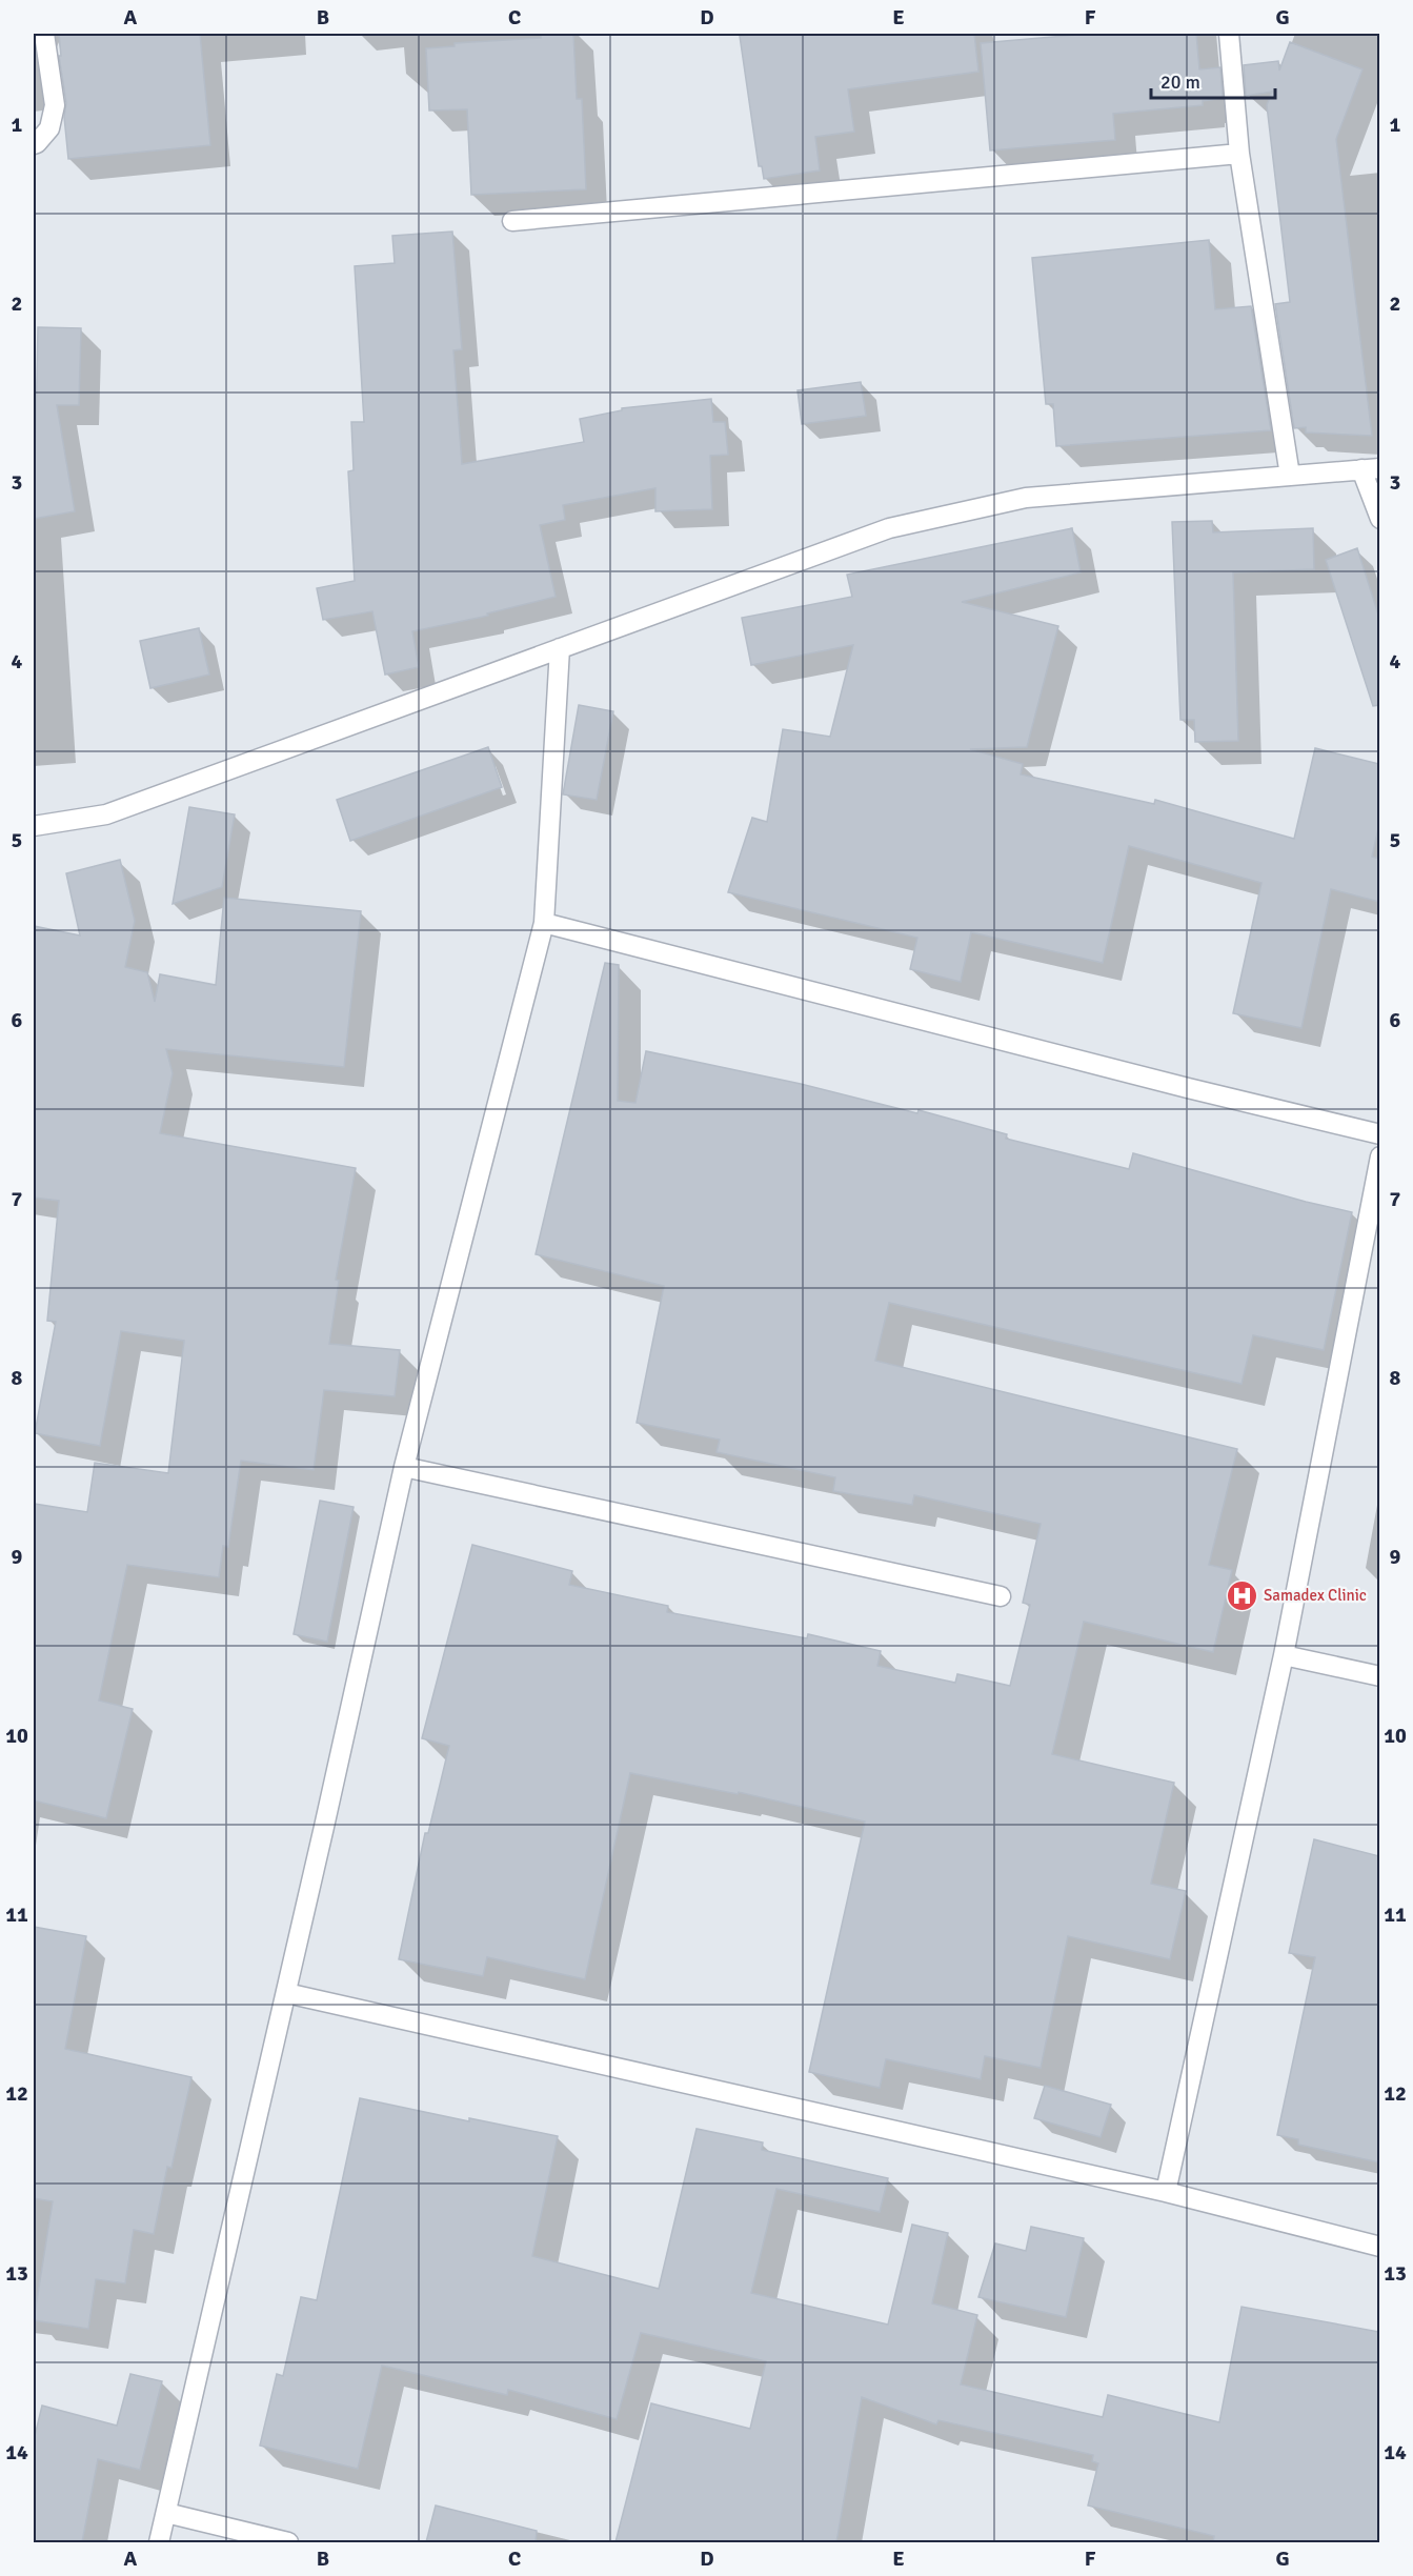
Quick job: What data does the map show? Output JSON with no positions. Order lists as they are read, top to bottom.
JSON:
{
  "places": {
    "hospital": ["Samadex Clinic"]
  },
  "scale_bar": "20 m",
  "grid": {
    "columns": [
      "A",
      "B",
      "C",
      "D",
      "E",
      "F",
      "G"
    ],
    "rows": [
      "1",
      "2",
      "3",
      "4",
      "5",
      "6",
      "7",
      "8",
      "9",
      "10",
      "11",
      "12",
      "13",
      "14"
    ]
  }
}
